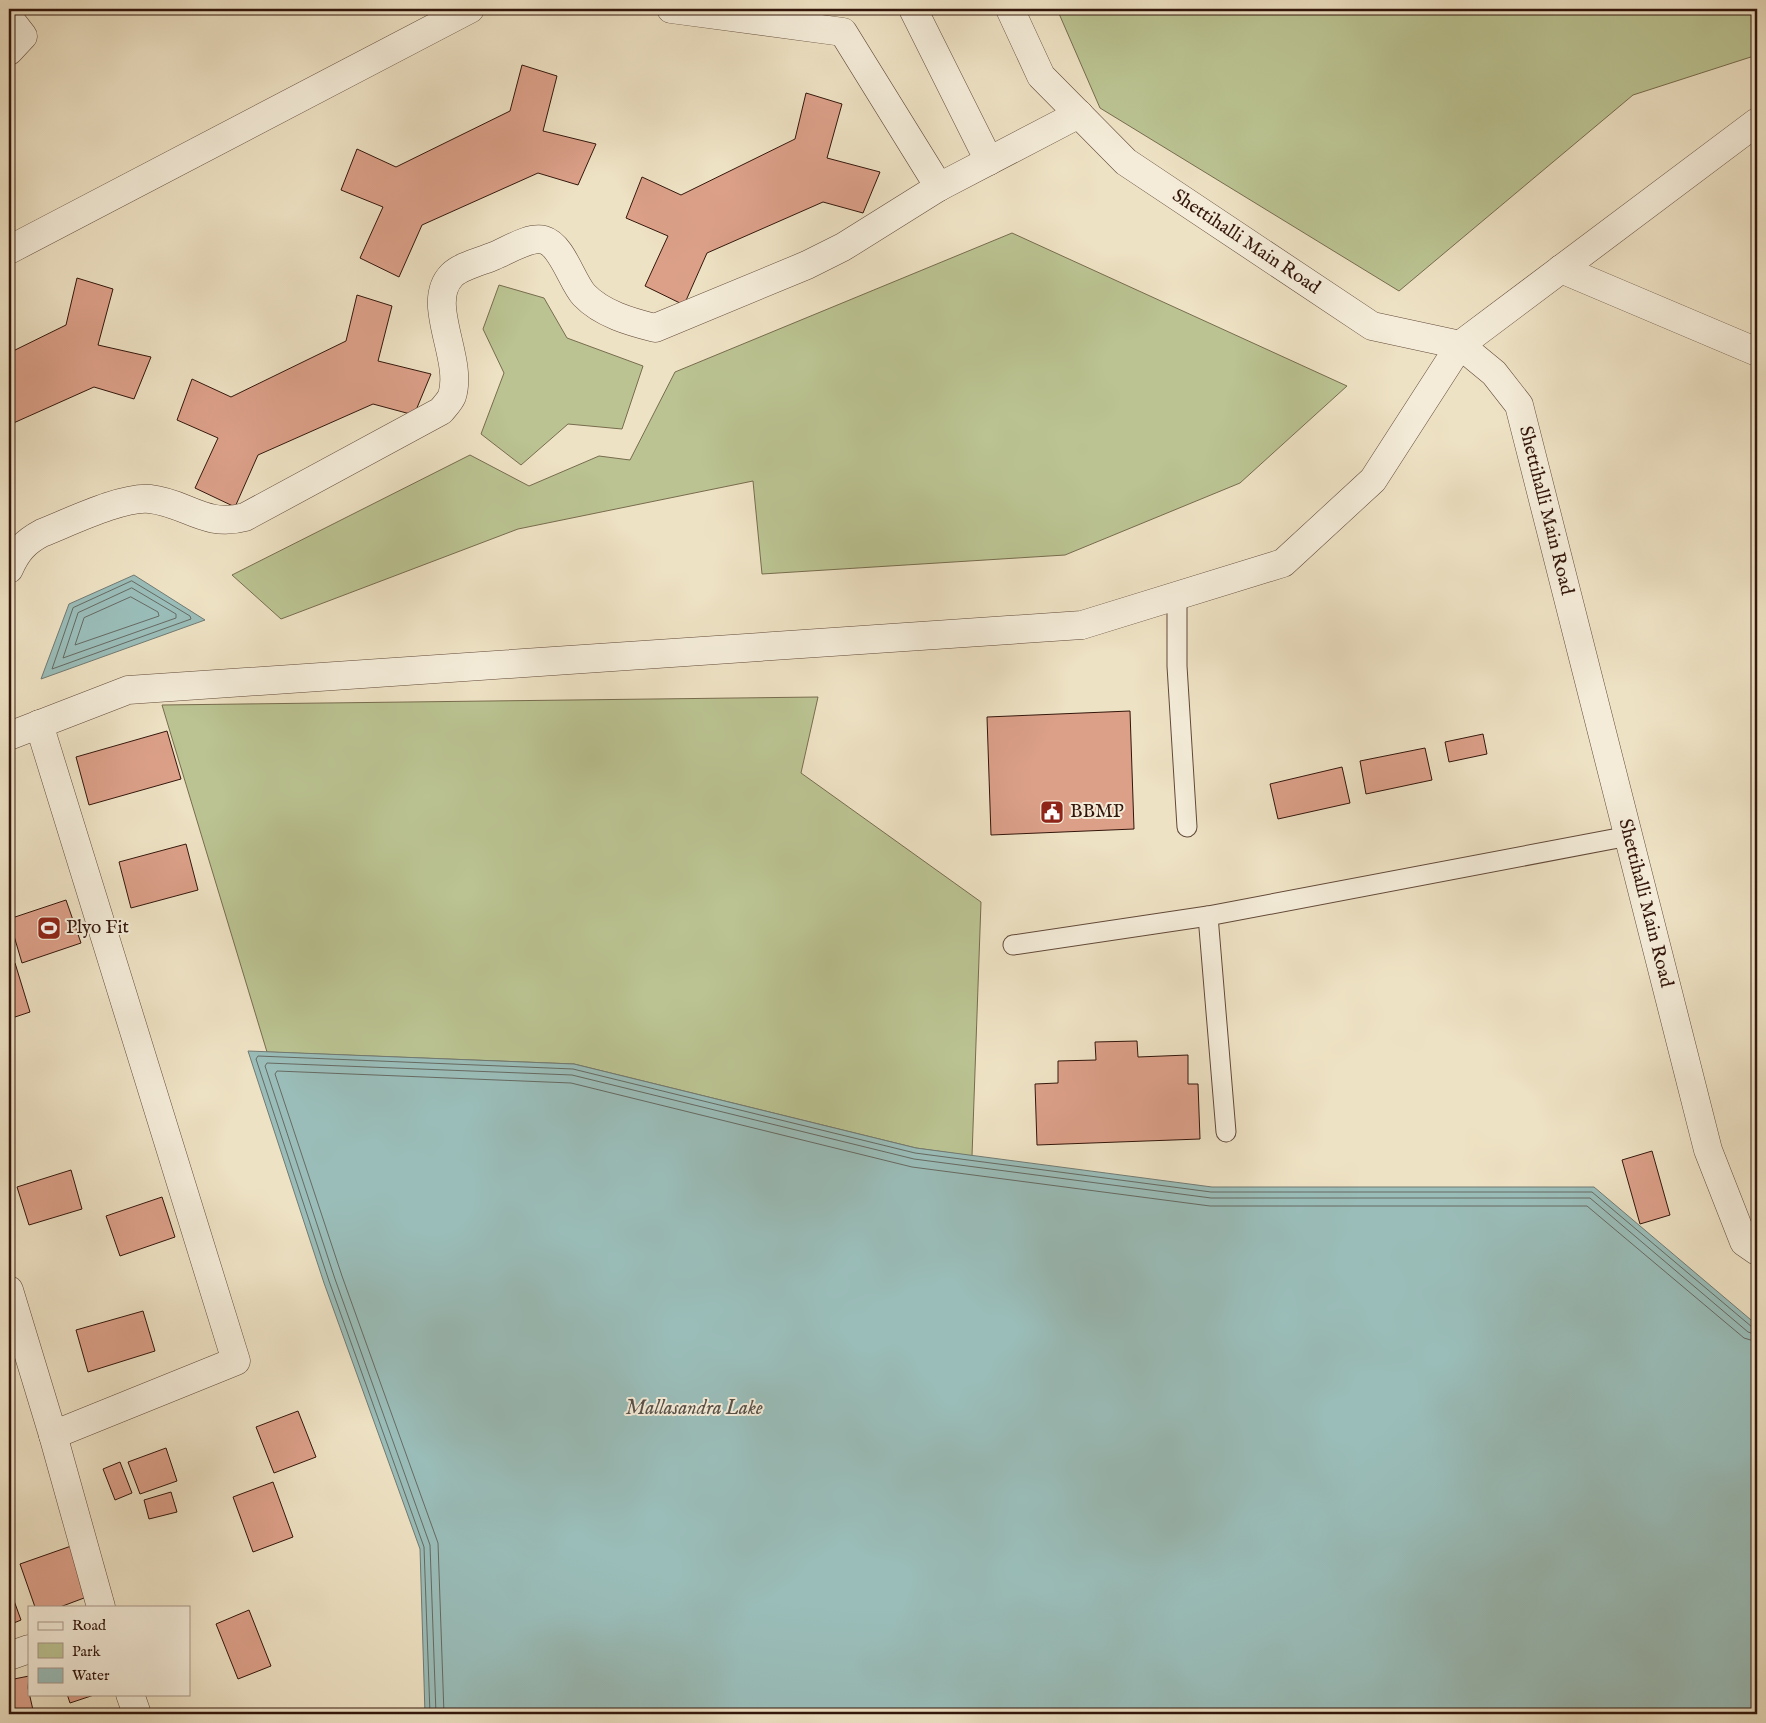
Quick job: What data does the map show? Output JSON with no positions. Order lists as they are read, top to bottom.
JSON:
{
  "streets": {
    "street": ["Shettihalli Main Road"]
  },
  "water": ["Mallasandra Lake"],
  "places": {
    "public building": ["BBMP"],
    "sports": ["Plyo Fit"]
  },
  "legend": ["Road", "Park", "Water"]
}
